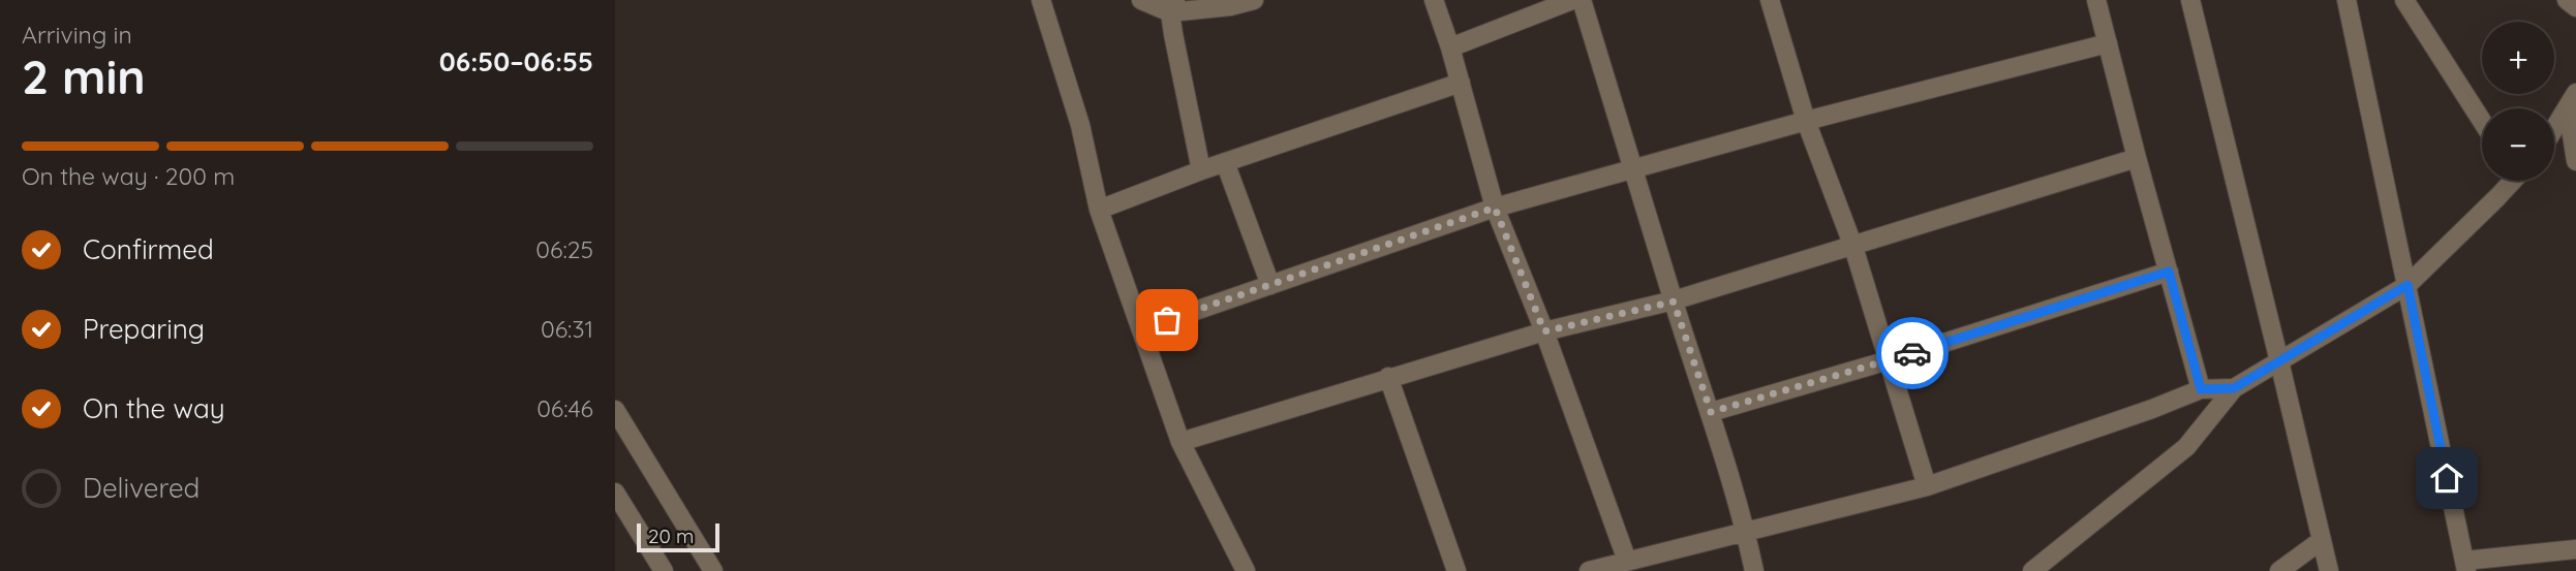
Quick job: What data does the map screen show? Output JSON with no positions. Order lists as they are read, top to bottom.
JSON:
{
  "scale_bar": "20 m",
  "page": {
    "heading": ["2 min", "Arriving in", "06:50–06:55"],
    "map_buttons": ["+", "−"],
    "bar": "On the way · 200 m",
    "list": [
      ["Confirmed", "06:25"],
      ["Preparing", "06:31"],
      ["On the way", "06:46"],
      "Delivered"
    ],
    "scale": "20 m"
  }
}
